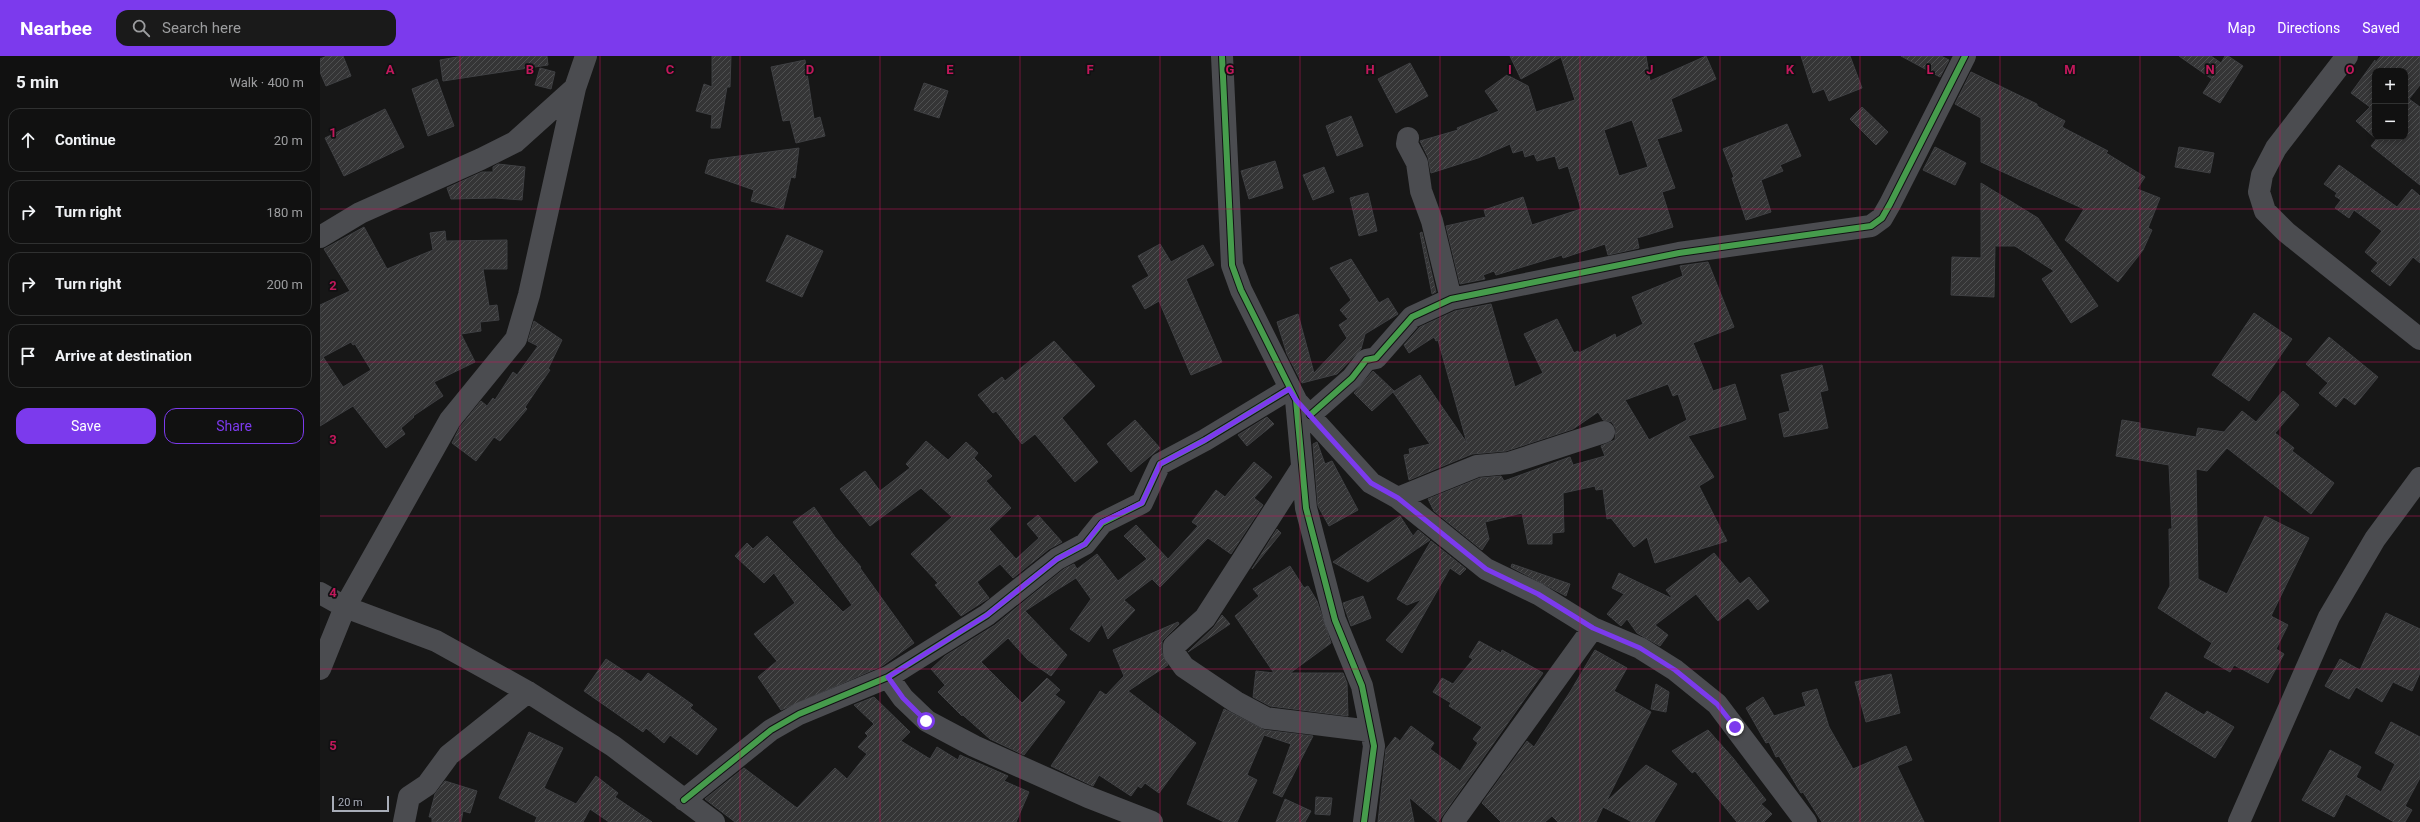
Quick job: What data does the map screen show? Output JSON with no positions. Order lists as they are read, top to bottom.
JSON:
{
  "scale_bar": "20 m",
  "page": {
    "header": "Nearbee",
    "search": "Search here",
    "nav": ["Map", "Directions", "Saved"],
    "heading": ["5 min", "Walk · 400 m"],
    "map_buttons": ["+", "−"],
    "list": [
      ["Continue", "20 m"],
      ["Turn right", "180 m"],
      ["Turn right", "200 m"],
      "Arrive at destination"
    ],
    "buttons": ["Save", "Share"],
    "scale": "20 m"
  },
  "grid": {
    "columns": [
      "A",
      "B",
      "C",
      "D",
      "E",
      "F",
      "G",
      "H",
      "I",
      "J",
      "K",
      "L",
      "M",
      "N",
      "O"
    ],
    "rows": [
      "1",
      "2",
      "3",
      "4",
      "5"
    ]
  }
}
